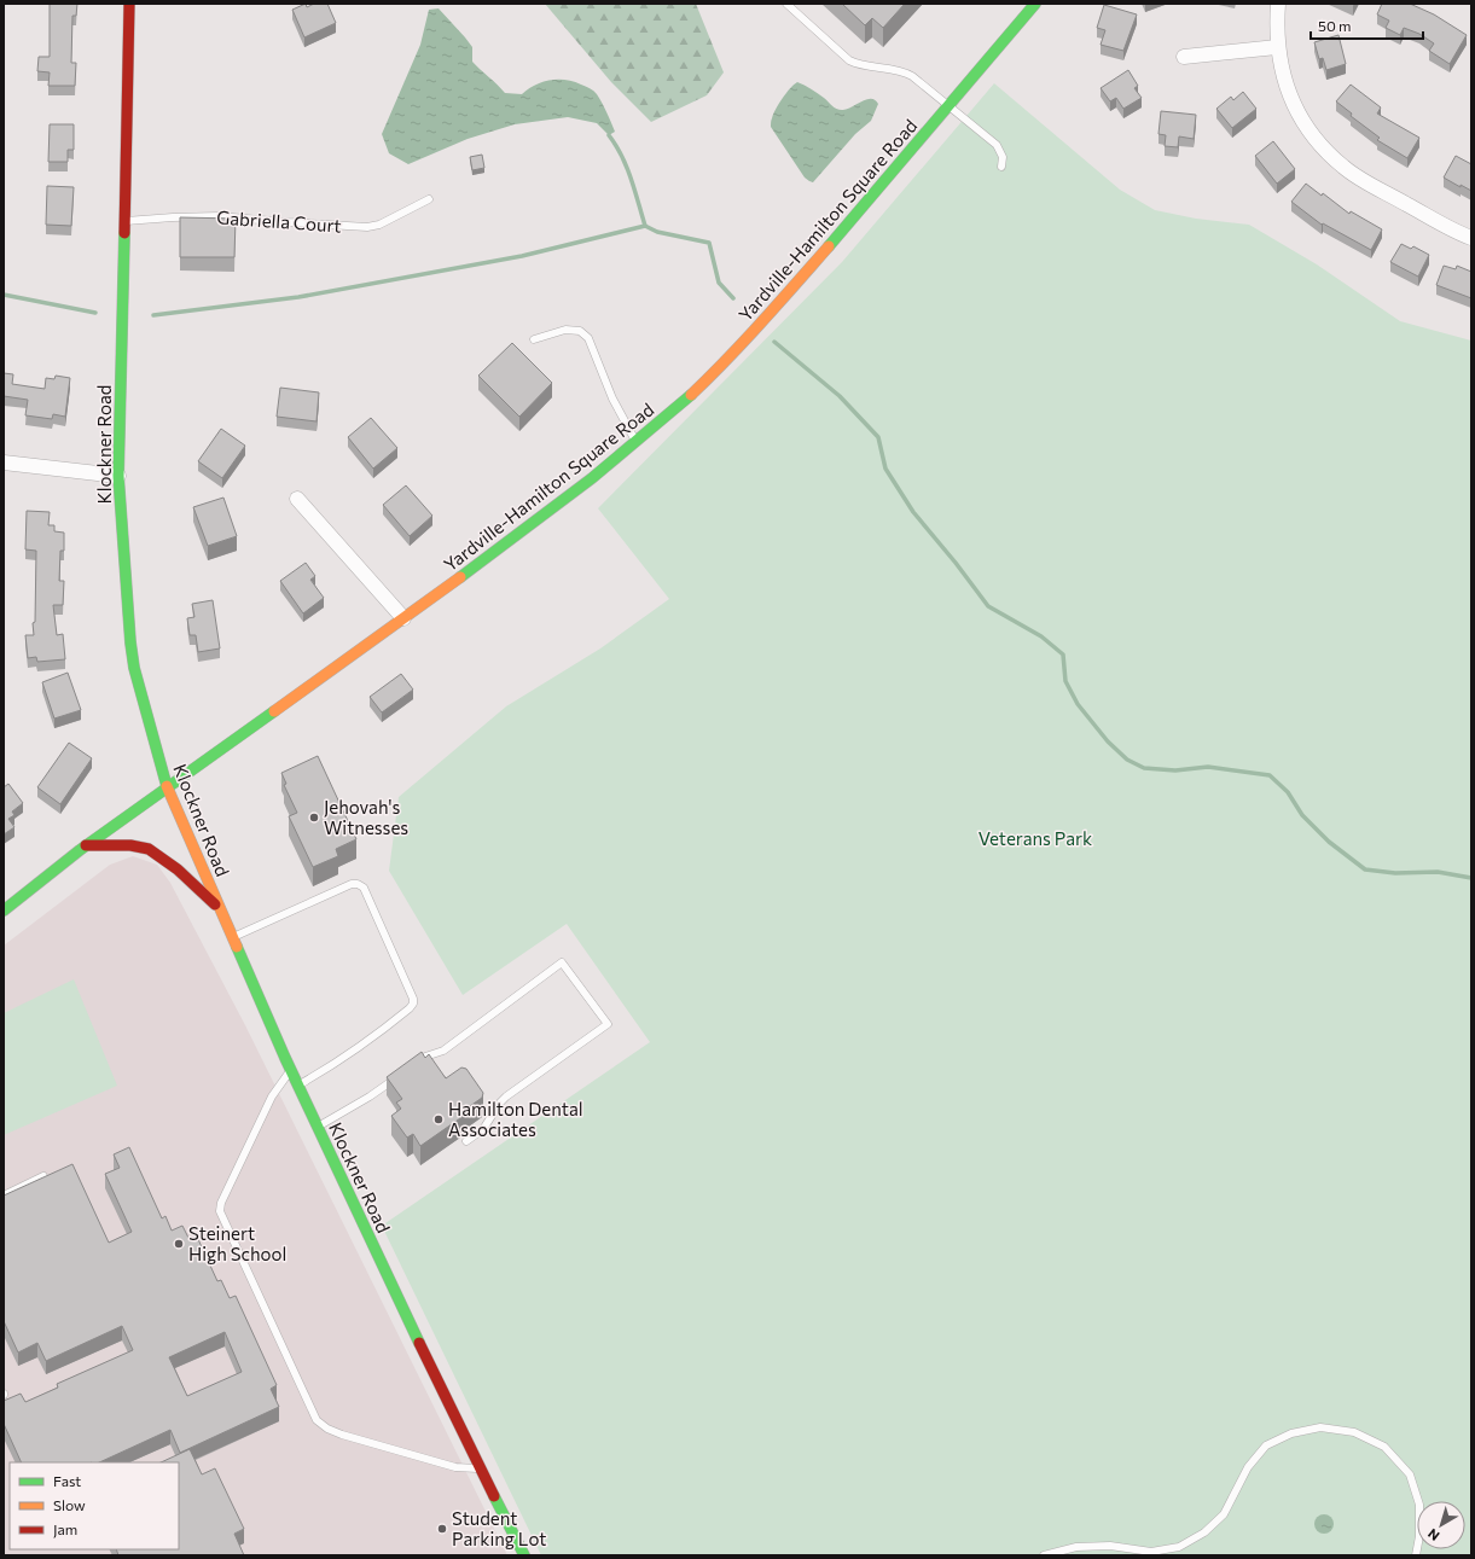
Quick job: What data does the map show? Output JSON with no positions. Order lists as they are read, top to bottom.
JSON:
{
  "streets": {
    "main road": ["Yardville-Hamilton Square Road", "Klockner Road"],
    "lane": ["Gabriella Court"]
  },
  "crossings": [
    ["Yardville-Hamilton Square Road", "Klockner Road"],
    ["Gabriella Court", "Klockner Road"]
  ],
  "parks": ["Veterans Park"],
  "places": [
    "Jehovah's Witnesses",
    "Hamilton Dental Associates",
    "Steinert High School",
    "Student Parking Lot"
  ],
  "legend": ["Fast", "Slow", "Jam"],
  "scale_bar": "50 m",
  "north": "bottom left"
}
